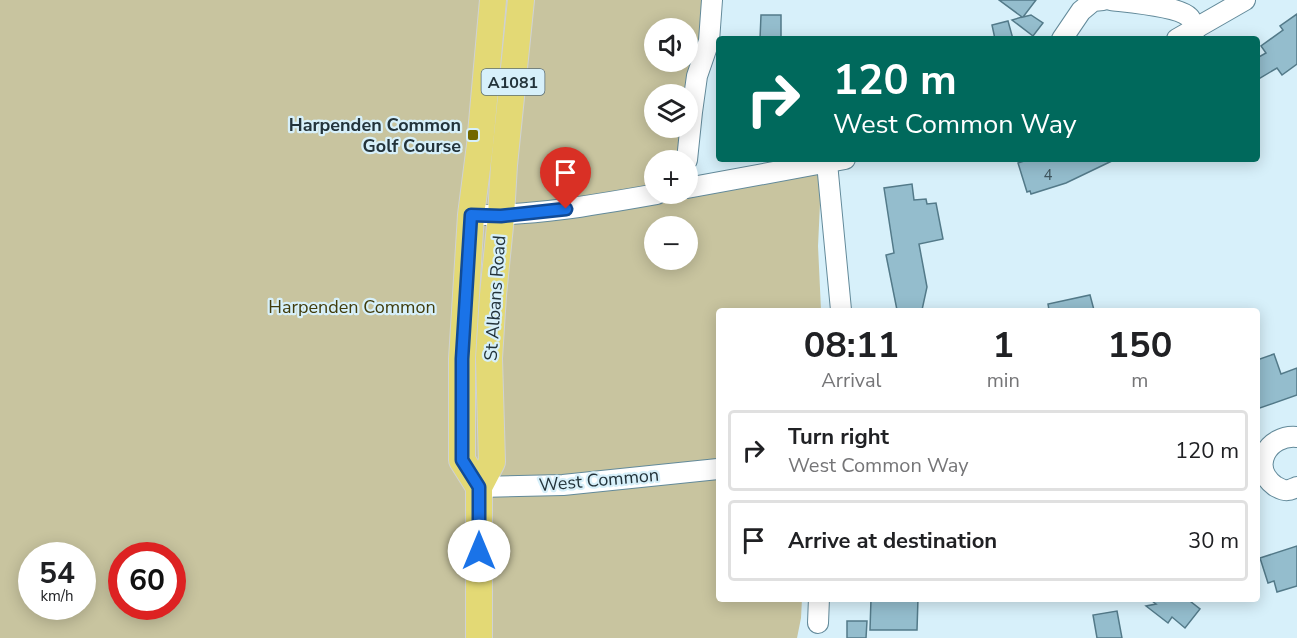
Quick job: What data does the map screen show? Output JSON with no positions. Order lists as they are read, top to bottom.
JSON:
{
  "streets": {
    "main road": ["A1081", "St Albans Road"],
    "street": ["West Common"]
  },
  "crossings": [
    ["St Albans Road", "West Common"]
  ],
  "parks": ["Harpenden Common"],
  "places": {
    "transit": ["Harpenden Common Golf Course"]
  },
  "house_numbers": ["4"],
  "page": {
    "map_buttons": ["+", "−"],
    "turn": ["120 m", "West Common Way"],
    "eta": [
      "08:11",
      "Arrival",
      "1",
      "min",
      "150",
      "m"
    ],
    "list": [
      {
        "name": "Turn right",
        "note": "West Common Way",
        "value": "120 m"
      },
      {
        "name": "Arrive at destination",
        "value": "30 m"
      }
    ],
    "speed": "54 km/h",
    "limit": "60"
  }
}
